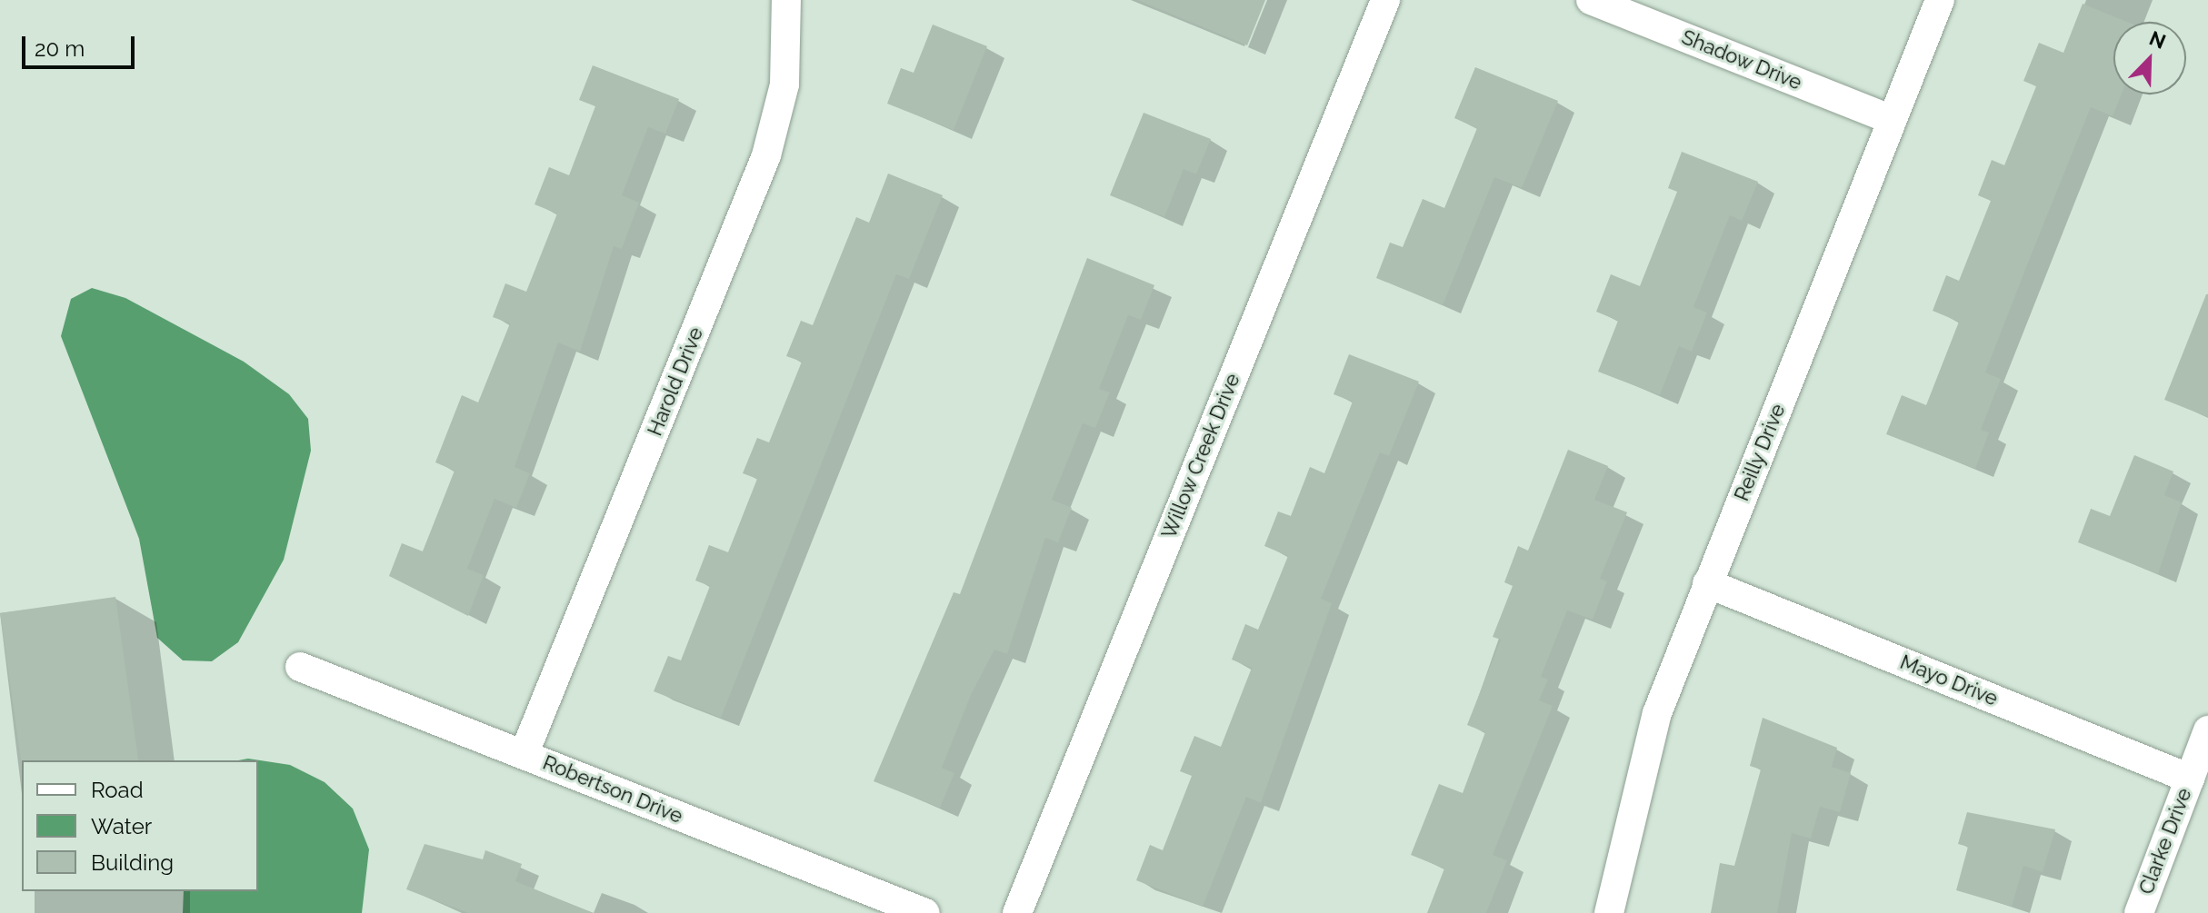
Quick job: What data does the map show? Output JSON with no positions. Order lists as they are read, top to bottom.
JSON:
{
  "streets": {
    "street": [
      "Shadow Drive",
      "Harold Drive",
      "Reilly Drive",
      "Willow Creek Drive",
      "Mayo Drive",
      "Robertson Drive",
      "Clarke Drive"
    ]
  },
  "crossings": [
    ["Shadow Drive", "Reilly Drive"],
    ["Harold Drive", "Robertson Drive"],
    ["Reilly Drive", "Mayo Drive"],
    ["Mayo Drive", "Clarke Drive"]
  ],
  "legend": ["Road", "Water", "Building"],
  "scale_bar": "20 m",
  "north": "top right"
}
